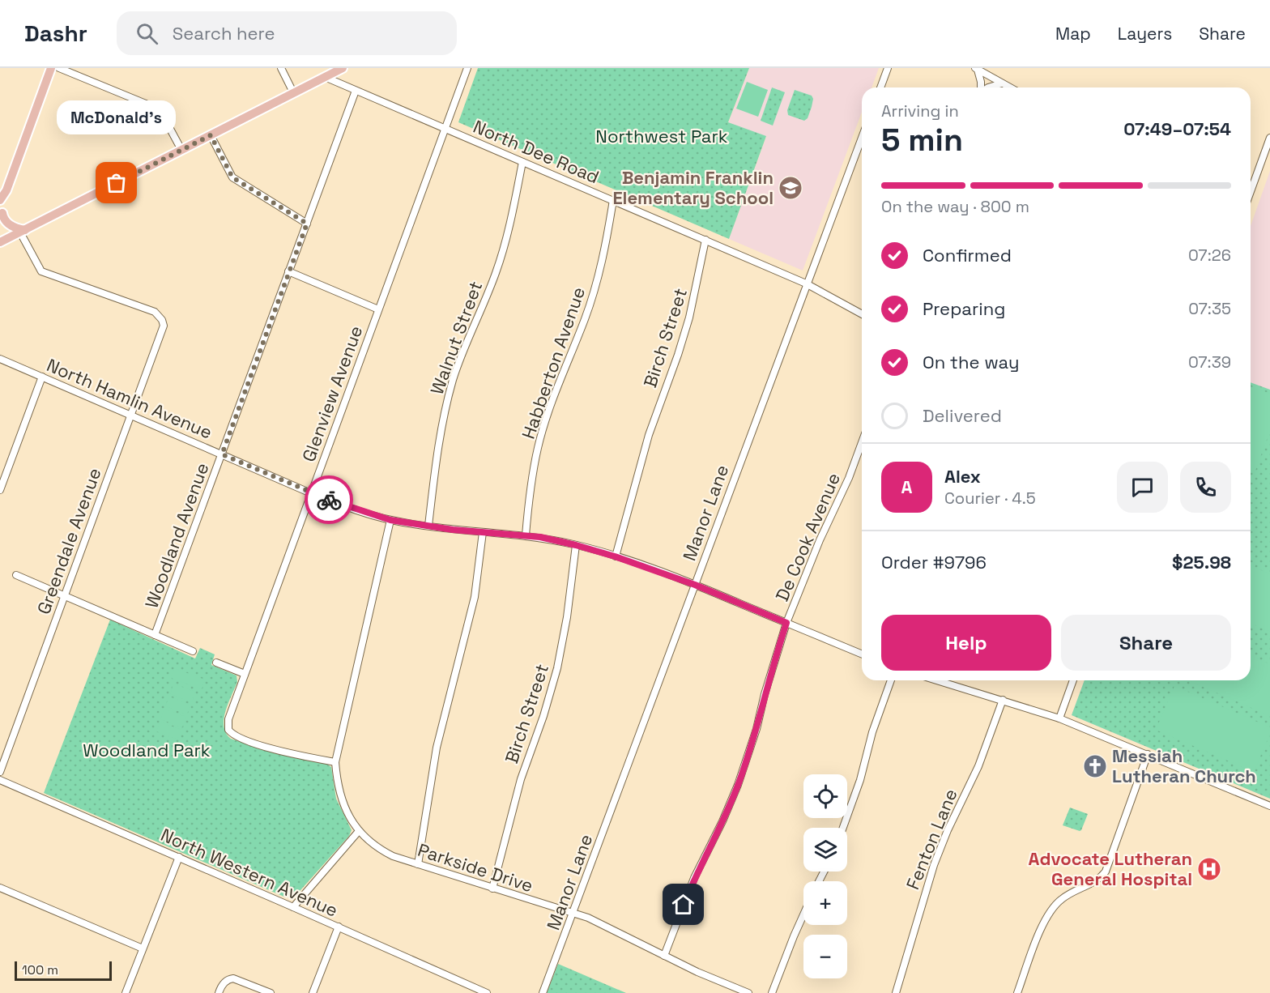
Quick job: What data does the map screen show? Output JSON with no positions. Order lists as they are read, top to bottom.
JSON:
{
  "streets": {
    "street": [
      "North Dee Road",
      "Walnut Street",
      "Birch Street",
      "Habberton Avenue",
      "Glenview Avenue",
      "North Hamlin Avenue",
      "Manor Lane",
      "Woodland Avenue",
      "De Cook Avenue",
      "Greendale Avenue",
      "Fenton Lane",
      "Parkside Drive",
      "North Western Avenue"
    ]
  },
  "crossings": [
    ["North Dee Road", "Walnut Street"],
    ["North Dee Road", "Birch Street"],
    ["North Dee Road", "Habberton Avenue"],
    ["North Dee Road", "Glenview Avenue"],
    ["North Dee Road", "Manor Lane"],
    ["North Dee Road", "Woodland Avenue"],
    ["Walnut Street", "North Hamlin Avenue"],
    ["Birch Street", "North Hamlin Avenue"],
    ["Birch Street", "Parkside Drive"],
    ["Habberton Avenue", "North Hamlin Avenue"],
    ["Glenview Avenue", "North Hamlin Avenue"],
    ["North Hamlin Avenue", "Manor Lane"],
    ["North Hamlin Avenue", "Woodland Avenue"],
    ["North Hamlin Avenue", "De Cook Avenue"],
    ["North Hamlin Avenue", "Greendale Avenue"],
    ["Manor Lane", "Parkside Drive"],
    ["De Cook Avenue", "Parkside Drive"]
  ],
  "parks": ["Northwest Park", "Woodland Park"],
  "places": {
    "other": ["McDonald's"],
    "school or university": ["Benjamin Franklin Elementary School"],
    "church": ["Messiah Lutheran Church"],
    "hospital": ["Advocate Lutheran General Hospital"]
  },
  "scale_bar": "100 m",
  "page": {
    "header": "Dashr",
    "search": "Search here",
    "nav": ["Map", "Layers", "Share"],
    "heading": ["5 min", "Arriving in", "07:49–07:54"],
    "panel": [
      "Alex",
      "Courier · 4.5",
      "Order #9796",
      "$25.98"
    ],
    "bubble": "McDonald's",
    "bar": "On the way · 800 m",
    "list": [
      ["Confirmed", "07:26"],
      ["Preparing", "07:35"],
      ["On the way", "07:39"],
      "Delivered"
    ],
    "round": "A",
    "buttons": ["Help", "Share"],
    "map_buttons": ["+", "−"],
    "scale": "100 m"
  }
}
